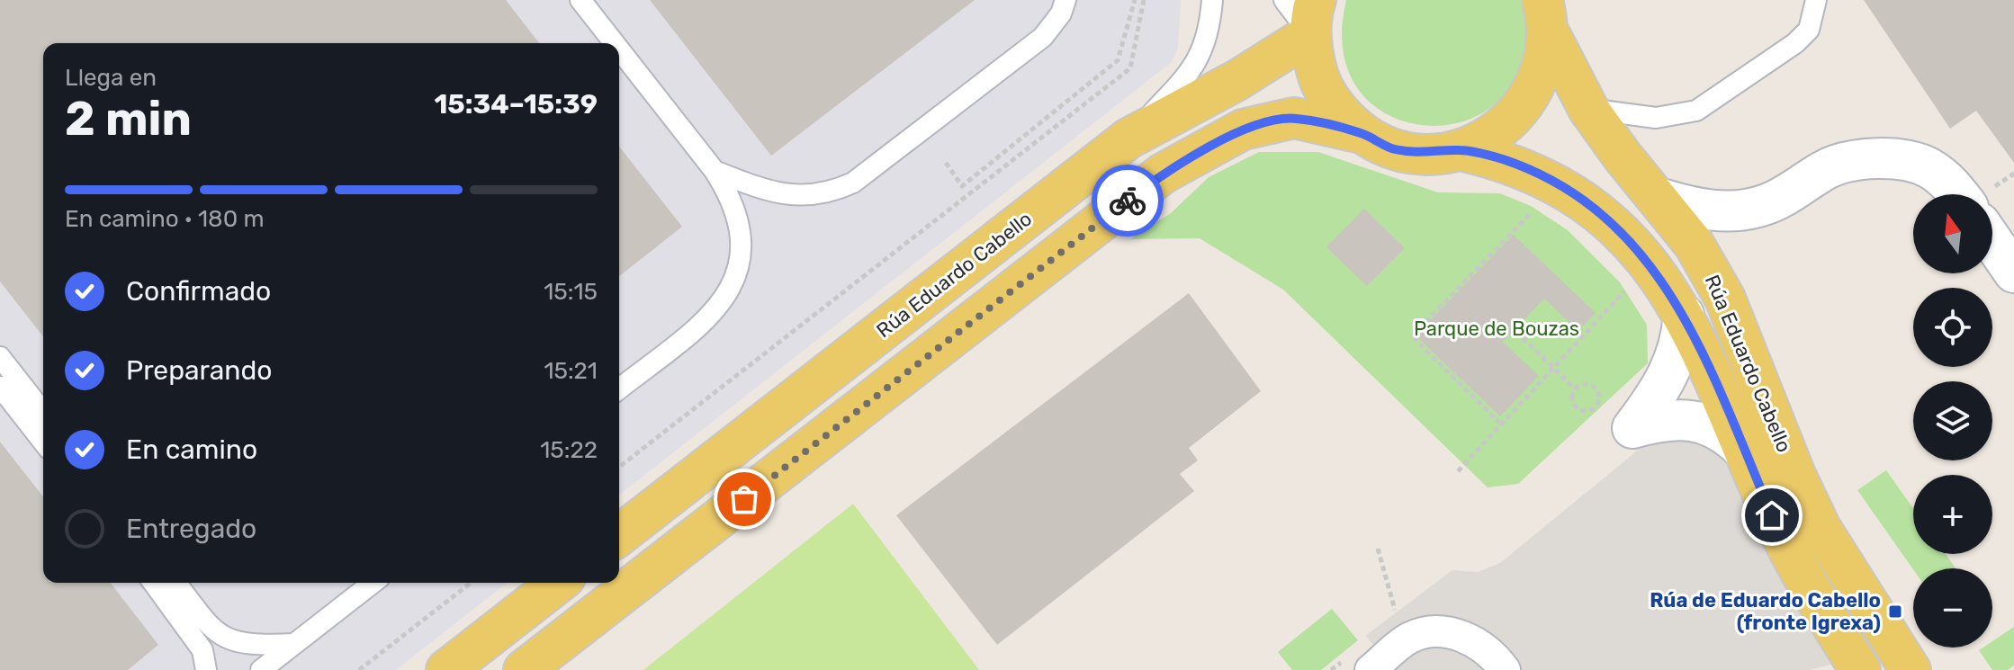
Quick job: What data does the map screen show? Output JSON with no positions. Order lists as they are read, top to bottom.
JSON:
{
  "streets": {
    "main road": ["Rúa Eduardo Cabello"]
  },
  "parks": ["Parque de Bouzas"],
  "places": {
    "transit": ["Rúa de Eduardo Cabello (fronte Igrexa)"]
  },
  "north": "top",
  "page": {
    "heading": ["2 min", "Llega en", "15:34–15:39"],
    "bar": "En camino · 180 m",
    "map_buttons": ["+", "−"],
    "list": [
      ["Confirmado", "15:15"],
      ["Preparando", "15:21"],
      ["En camino", "15:22"],
      "Entregado"
    ]
  }
}
